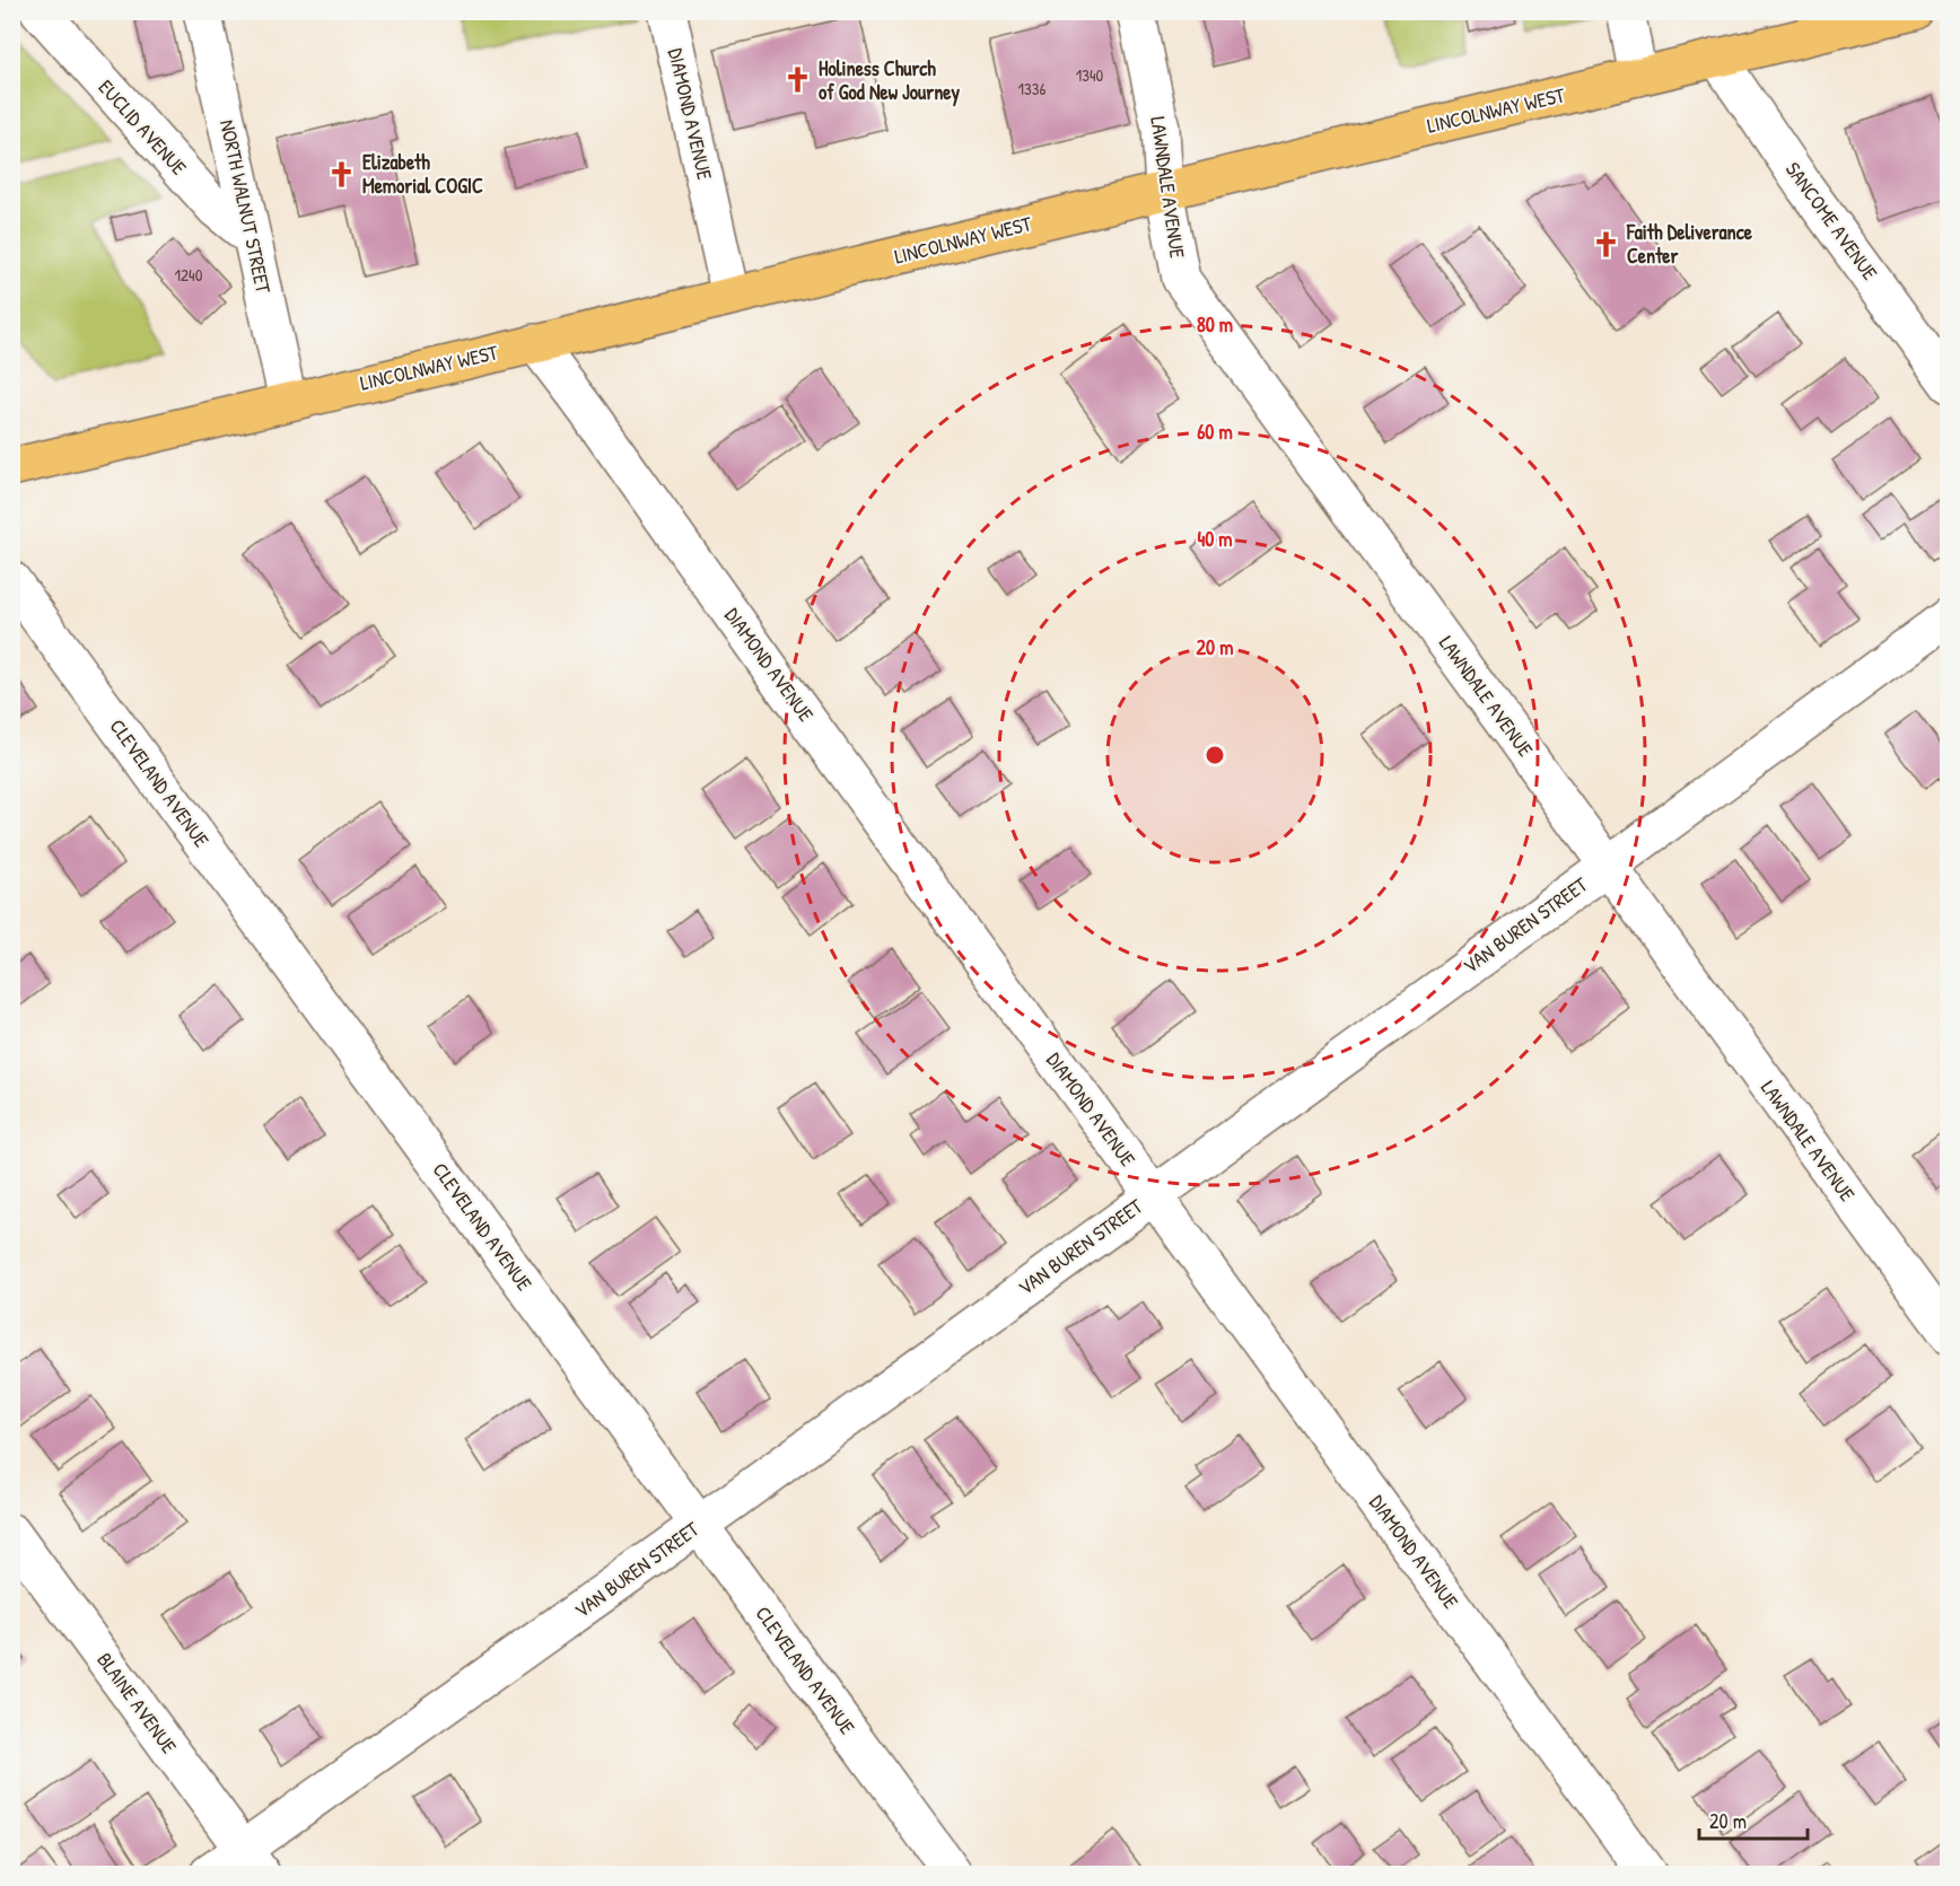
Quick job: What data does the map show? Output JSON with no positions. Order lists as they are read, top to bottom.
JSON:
{
  "streets": {
    "main road": ["LINCOLNWAY WEST"],
    "street": [
      "DIAMOND AVENUE",
      "EUCLID AVENUE",
      "LAWNDALE AVENUE",
      "NORTH WALNUT STREET",
      "SANCOME AVENUE",
      "CLEVELAND AVENUE",
      "VAN BUREN STREET",
      "BLAINE AVENUE"
    ]
  },
  "crossings": [
    ["LINCOLNWAY WEST", "DIAMOND AVENUE"],
    ["LINCOLNWAY WEST", "LAWNDALE AVENUE"],
    ["LINCOLNWAY WEST", "NORTH WALNUT STREET"],
    ["LINCOLNWAY WEST", "SANCOME AVENUE"],
    ["DIAMOND AVENUE", "VAN BUREN STREET"],
    ["EUCLID AVENUE", "NORTH WALNUT STREET"],
    ["LAWNDALE AVENUE", "VAN BUREN STREET"],
    ["CLEVELAND AVENUE", "VAN BUREN STREET"],
    ["VAN BUREN STREET", "BLAINE AVENUE"]
  ],
  "places": {
    "church": ["Holiness Church of God New Journey", "Elizabeth Memorial COGIC", "Faith Deliverance Center"]
  },
  "house_numbers": ["1340", "1336", "1240"],
  "scale_bar": "20 m",
  "rings": [
    "80 m",
    "60 m",
    "40 m",
    "20 m"
  ]
}
